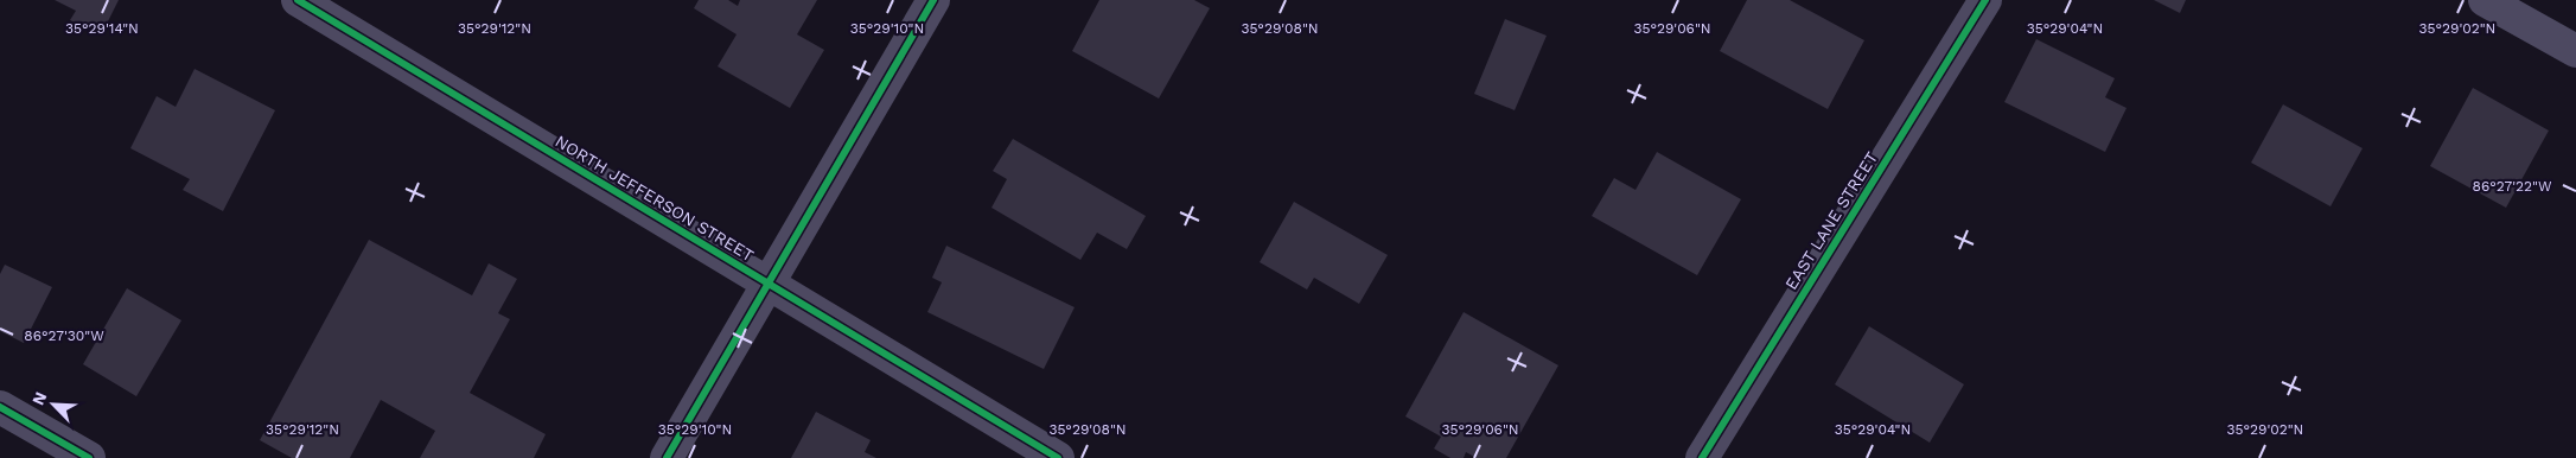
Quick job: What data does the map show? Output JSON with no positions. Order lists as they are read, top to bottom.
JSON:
{
  "streets": {
    "street": ["NORTH JEFFERSON STREET", "EAST LANE STREET"]
  },
  "north": "top left",
  "coordinates": [
    "35°29'14\"N",
    "35°29'12\"N",
    "35°29'10\"N",
    "35°29'08\"N",
    "35°29'06\"N",
    "35°29'04\"N",
    "35°29'02\"N",
    "86°27'22\"W",
    "86°27'30\"W"
  ]
}
